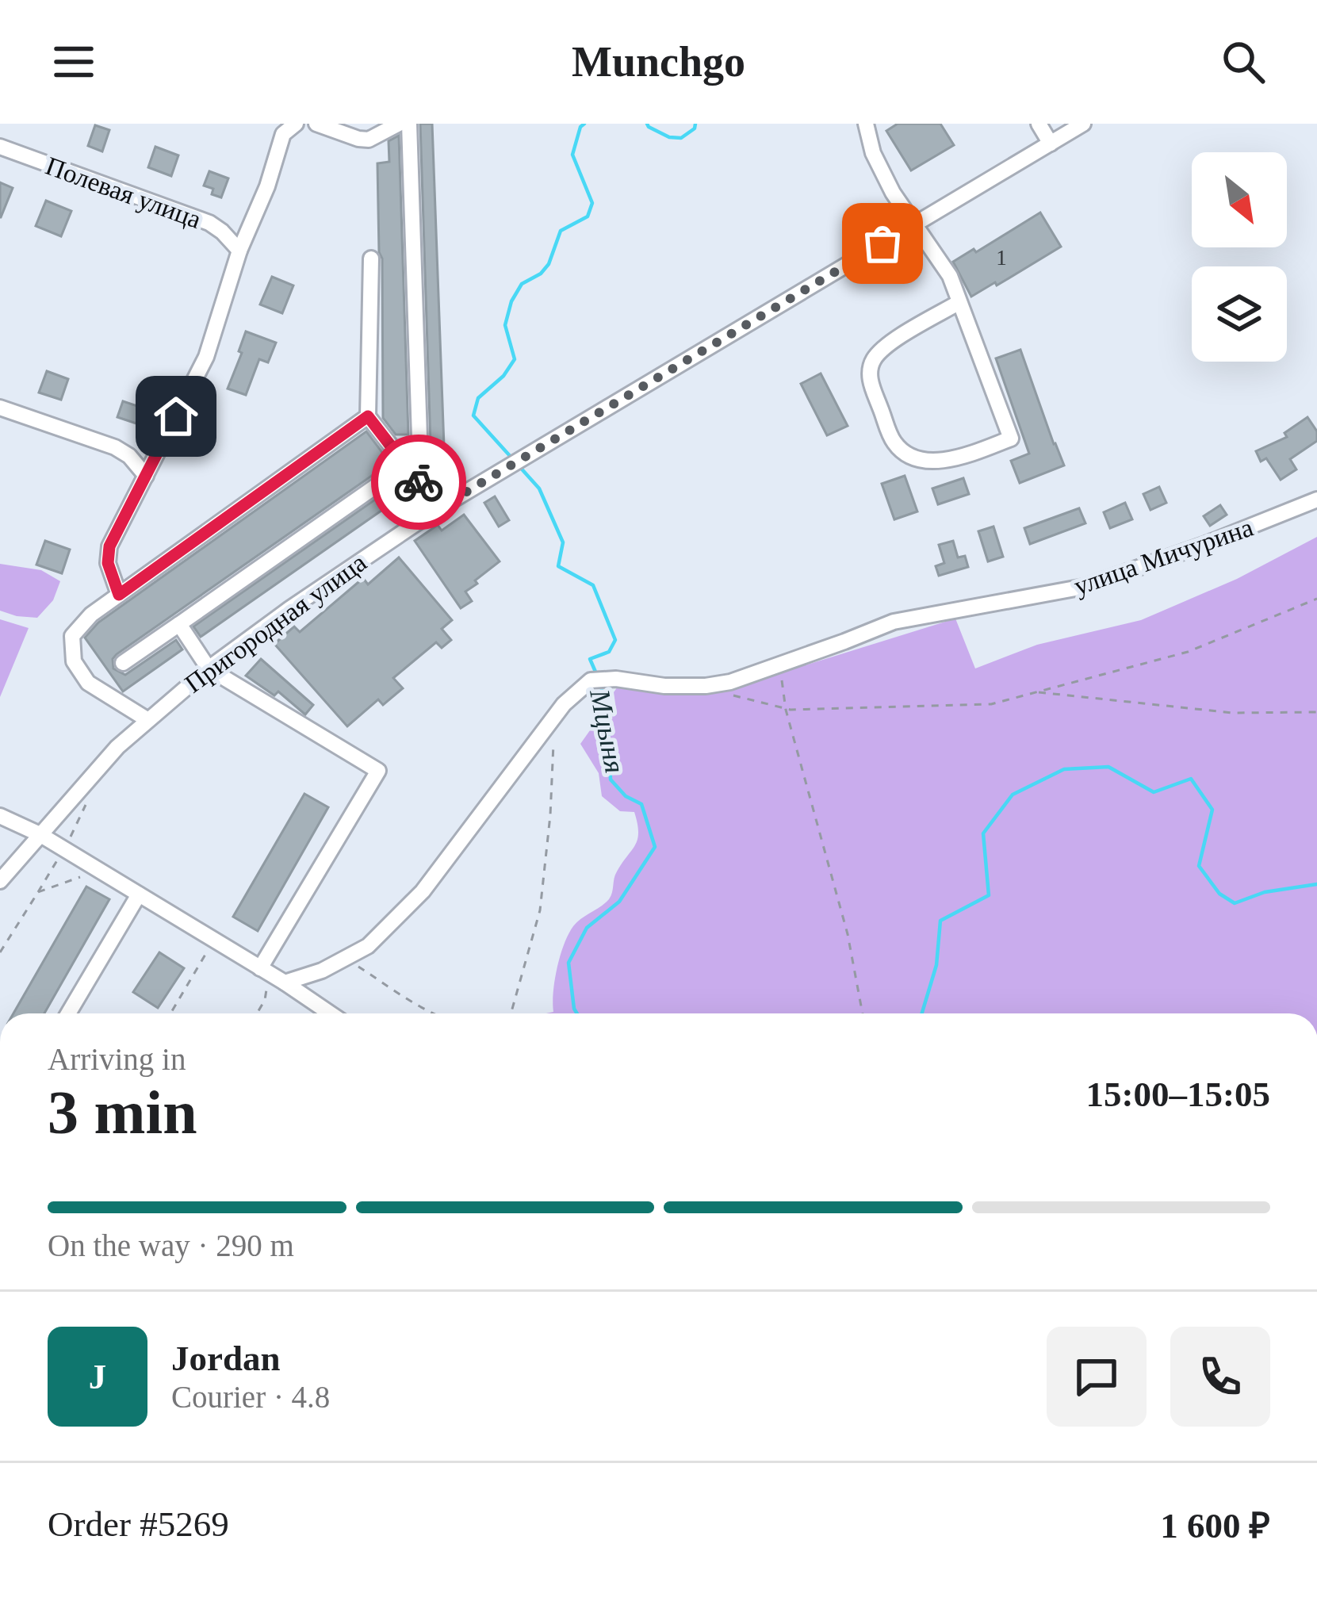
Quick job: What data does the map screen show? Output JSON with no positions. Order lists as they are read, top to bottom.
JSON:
{
  "streets": {
    "street": ["Полевая улица", "улица Мичурина", "Пригородная улица"]
  },
  "water": ["Мцыня"],
  "house_numbers": ["1"],
  "north": "bottom right",
  "page": {
    "header": "Munchgo",
    "heading": ["3 min", "Arriving in", "15:00–15:05"],
    "panel": [
      "Jordan",
      "Courier · 4.8",
      "Order #5269",
      "1 600 ₽"
    ],
    "bar": "On the way · 290 m",
    "round": "J"
  }
}
